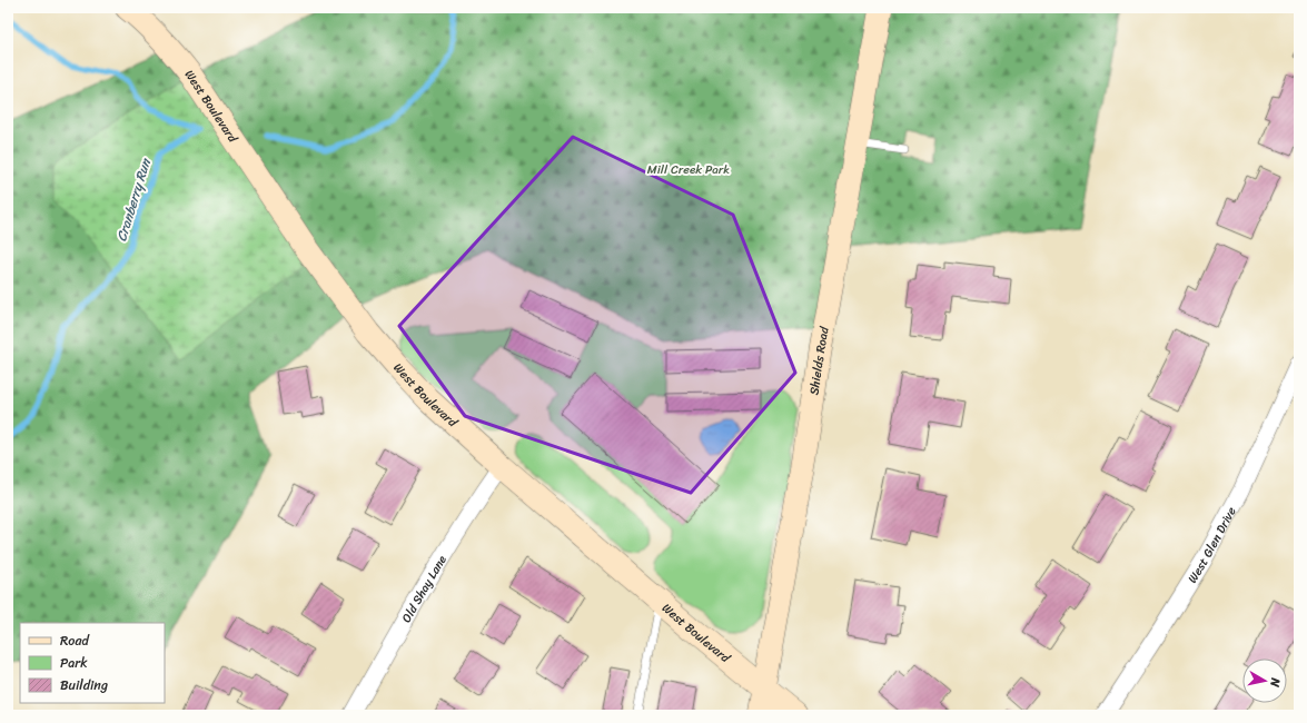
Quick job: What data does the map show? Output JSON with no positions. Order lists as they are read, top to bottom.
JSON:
{
  "streets": {
    "street": [
      "West Boulevard",
      "Shields Road",
      "West Glen Drive",
      "Old Shay Lane"
    ]
  },
  "crossings": [
    ["West Boulevard", "Shields Road"],
    ["West Boulevard", "Old Shay Lane"]
  ],
  "water": ["Cranberry Run"],
  "parks": ["Mill Creek Park"],
  "legend": ["Road", "Park", "Building"],
  "north": "right"
}
